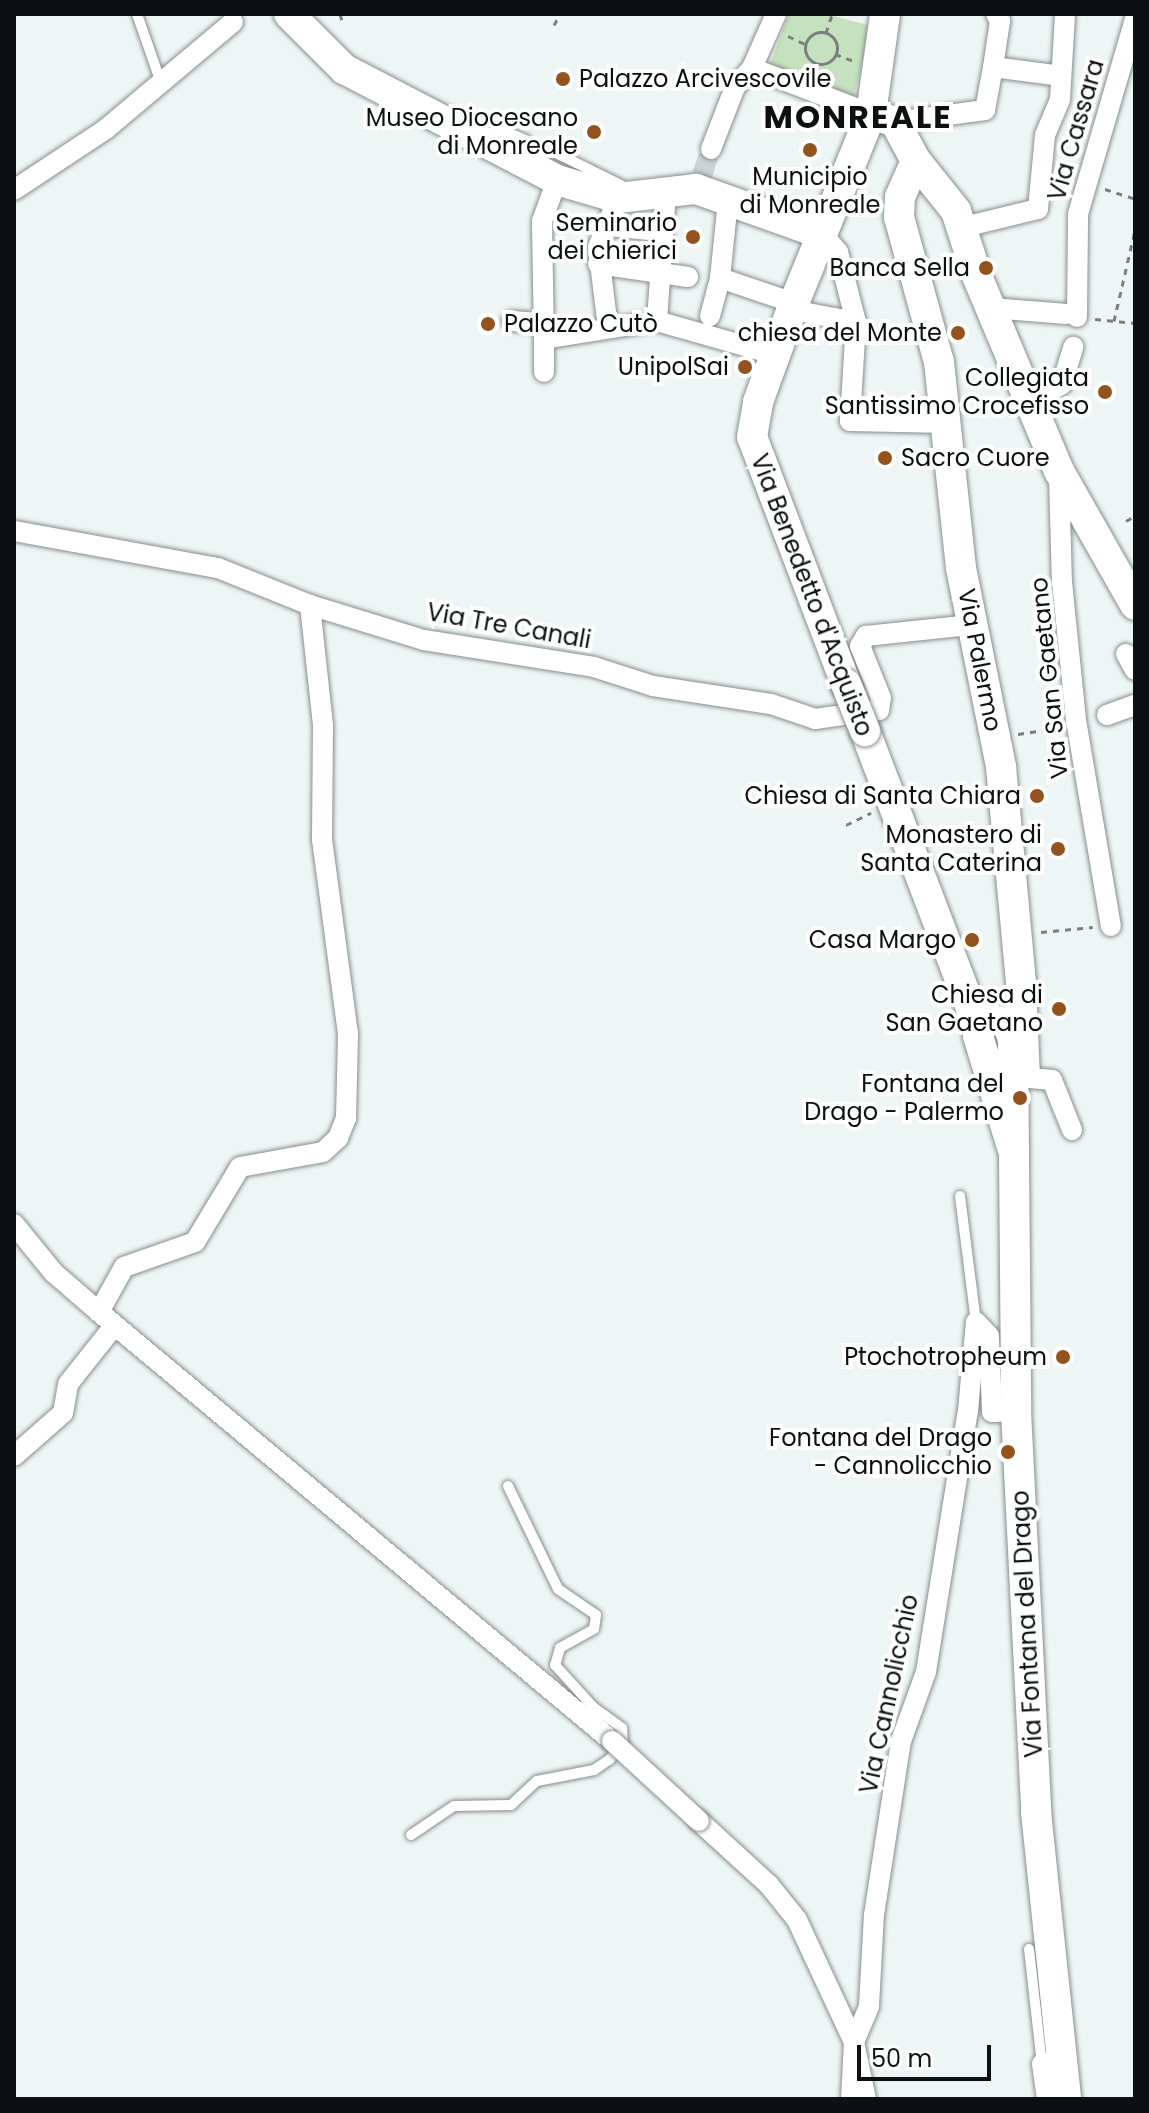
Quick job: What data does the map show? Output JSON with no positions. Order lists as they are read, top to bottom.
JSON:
{
  "streets": {
    "street": [
      "Via Cassara",
      "Via Benedetto d'Acquisto",
      "Via Tre Canali",
      "Via Palermo",
      "Via San Gaetano",
      "Via Fontana del Drago",
      "Via Cannolicchio"
    ]
  },
  "crossings": [
    ["Via Benedetto d'Acquisto", "Via Tre Canali"],
    ["Via Benedetto d'Acquisto", "Via Palermo"],
    ["Via Benedetto d'Acquisto", "Via Fontana del Drago"],
    ["Via Palermo", "Via Fontana del Drago"]
  ],
  "districts": ["MONREALE"],
  "places": [
    "Palazzo Arcivescovile",
    "Museo Diocesano di Monreale",
    "Municipio di Monreale",
    "Seminario dei chierici",
    "Banca Sella",
    "Palazzo Cutò",
    "chiesa del Monte",
    "UnipolSai",
    "Collegiata Santissimo Crocefisso",
    "Sacro Cuore",
    "Chiesa di Santa Chiara",
    "Monastero di Santa Caterina",
    "Casa Margo",
    "Chiesa di San Gaetano",
    "Fontana del Drago - Palermo",
    "Ptochotropheum",
    "Fontana del Drago - Cannolicchio"
  ],
  "scale_bar": "50 m"
}
